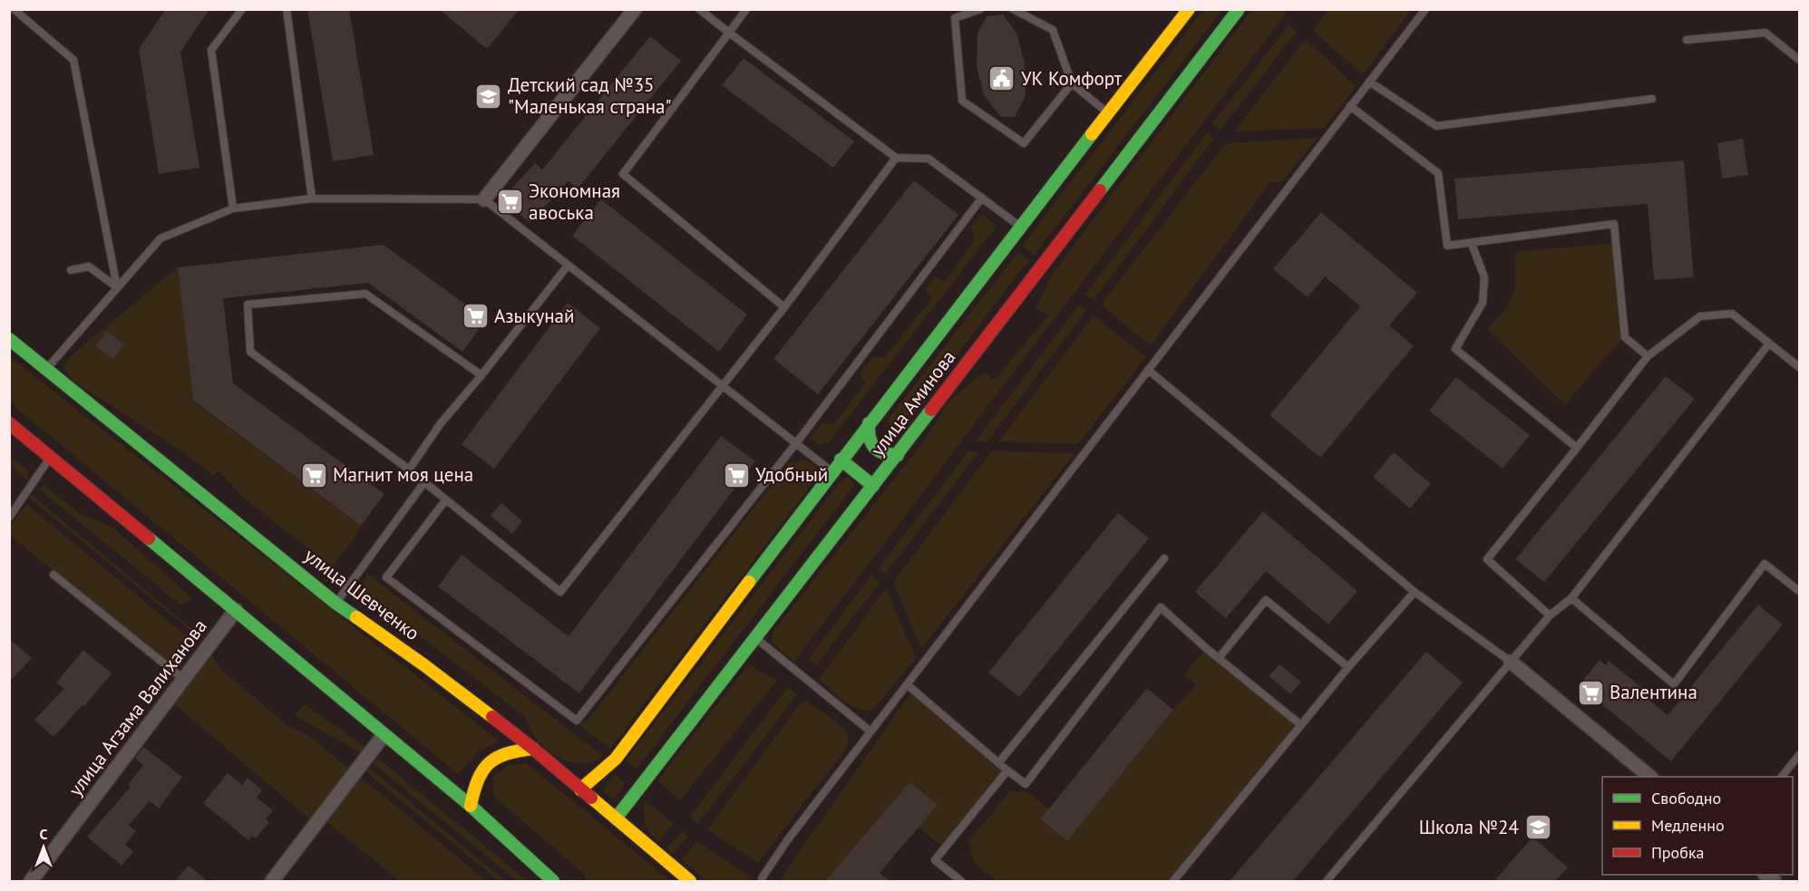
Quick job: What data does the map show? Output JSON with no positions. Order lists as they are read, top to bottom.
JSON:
{
  "streets": {
    "street": ["улица Аминова", "улица Шевченко", "улица Агзама Валиханова"]
  },
  "crossings": [
    ["улица Аминова", "улица Шевченко"]
  ],
  "places": {
    "public building": ["УК Комфорт"],
    "school or university": ["Детский сад №35 \"Маленькая страна\"", "Школа №24"],
    "supermarket": [
      "Экономная авоська",
      "Азыкунай",
      "Магнит моя цена",
      "Удобный",
      "Валентина"
    ]
  },
  "legend": ["Свободно", "Медленно", "Пробка"],
  "north": "top"
}
